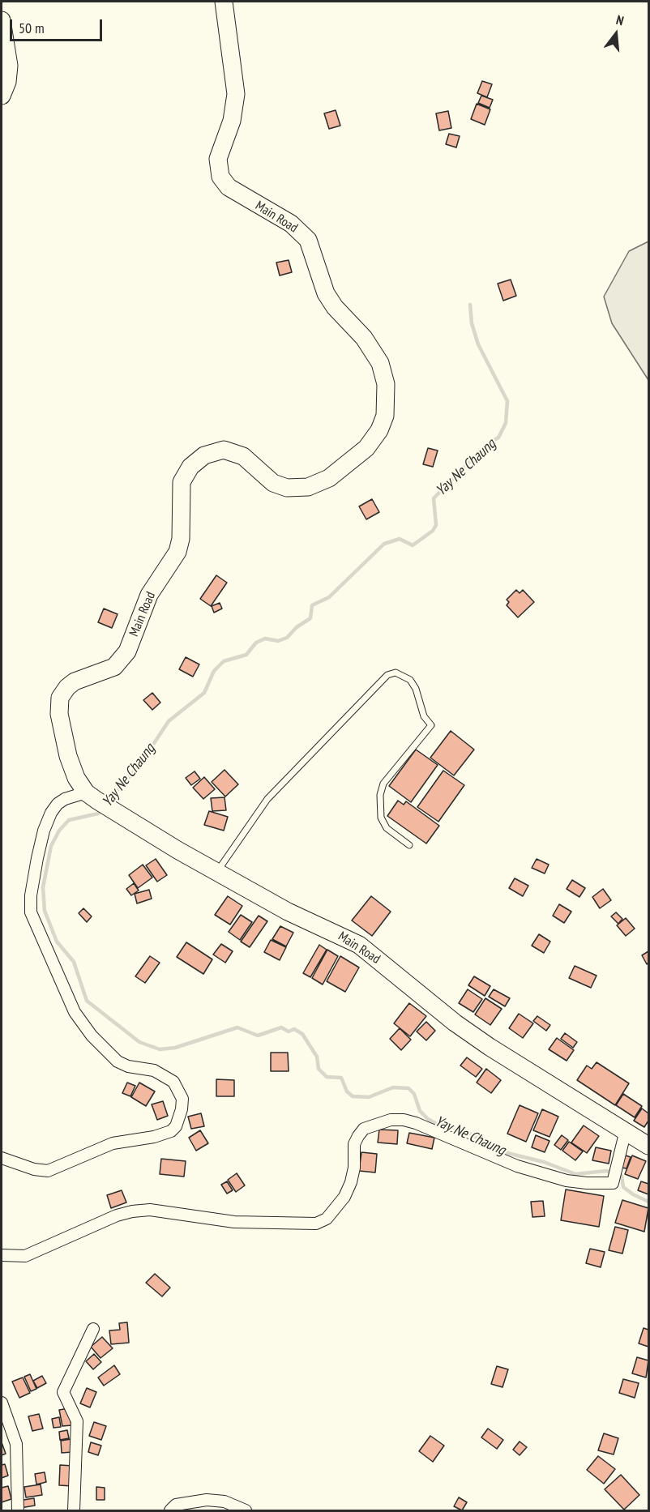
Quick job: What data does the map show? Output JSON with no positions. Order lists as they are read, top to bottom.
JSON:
{
  "streets": {
    "main road": ["Main Road"]
  },
  "water": ["Yay Ne Chaung"],
  "scale_bar": "50 m",
  "north": "top"
}
